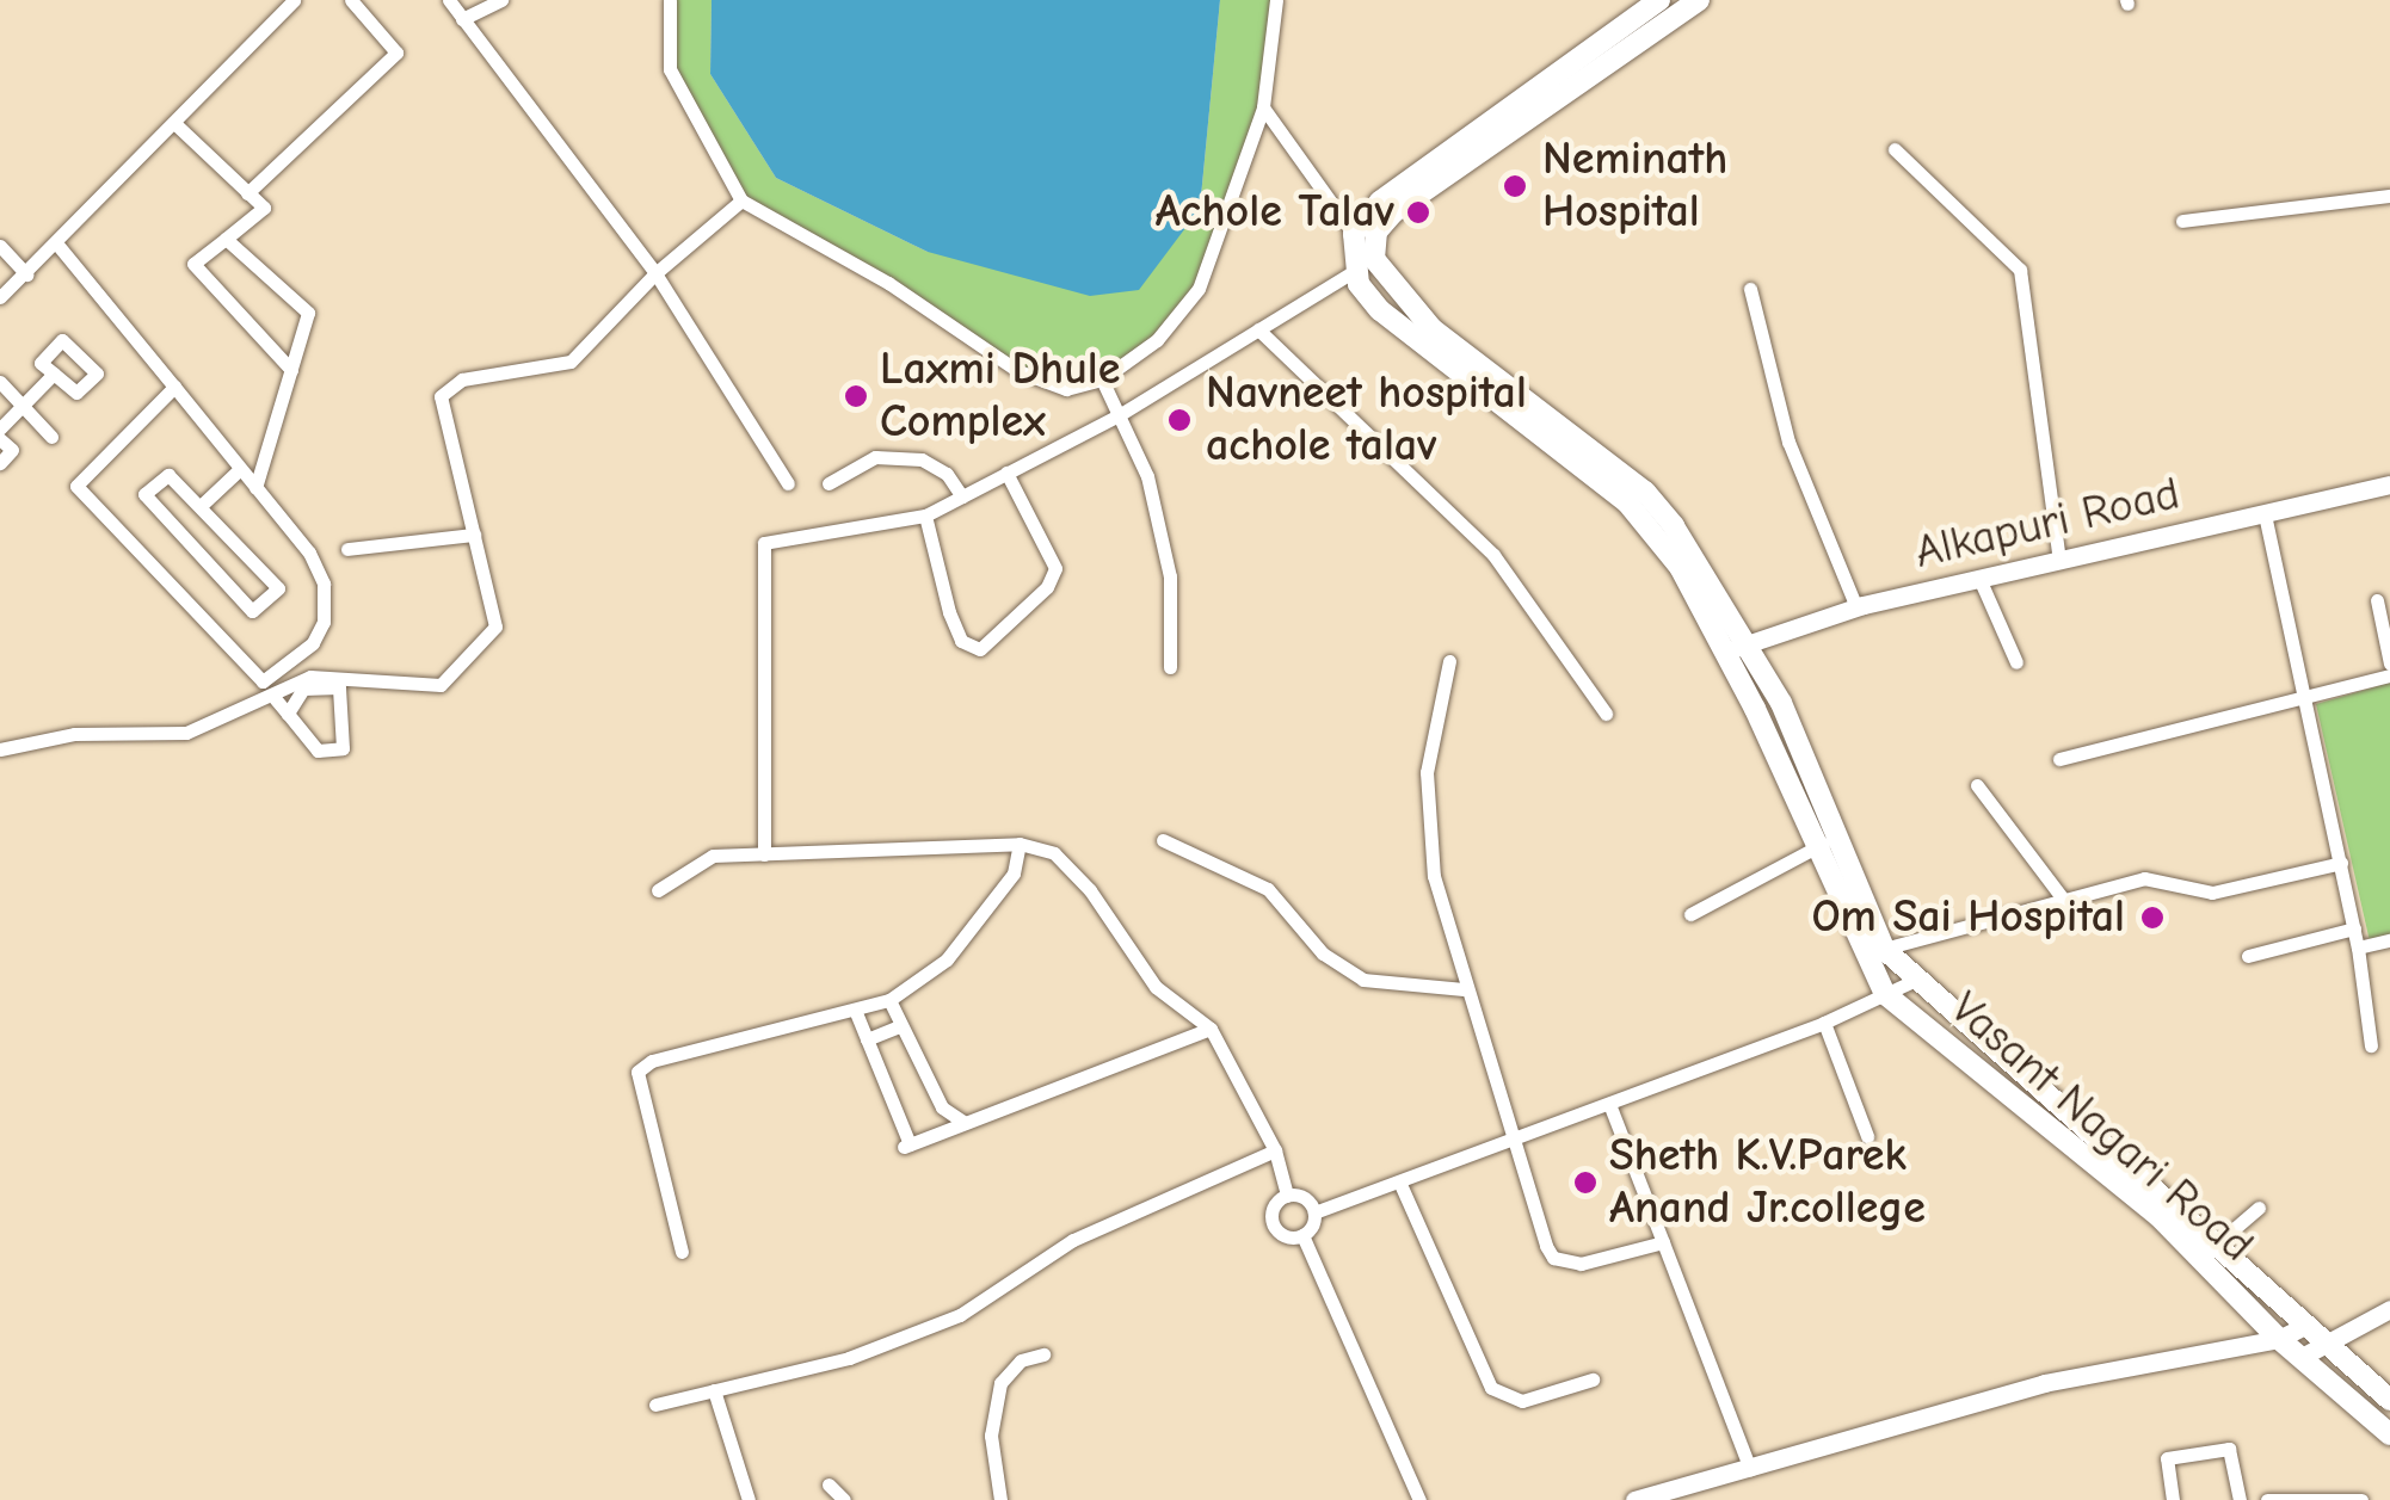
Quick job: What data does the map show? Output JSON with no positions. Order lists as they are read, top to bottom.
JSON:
{
  "streets": {
    "main road": ["Vasant Nagari Road"],
    "street": ["Alkapuri Road"]
  },
  "crossings": [
    ["Alkapuri Road", "Vasant Nagari Road"]
  ],
  "places": [
    "Neminath Hospital",
    "Achole Talav",
    "Laxmi Dhule Complex",
    "Navneet hospital achole talav",
    "Om Sai Hospital",
    "Sheth K.V.Parek Anand Jr.college"
  ]
}
